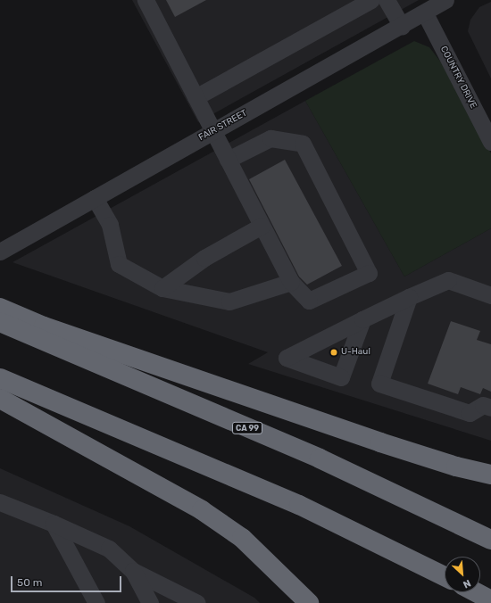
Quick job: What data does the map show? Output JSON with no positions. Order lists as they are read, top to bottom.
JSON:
{
  "streets": {
    "highway": ["CA 99"],
    "street": ["COUNTRY DRIVE", "FAIR STREET"]
  },
  "crossings": [
    ["COUNTRY DRIVE", "FAIR STREET"]
  ],
  "places": ["U-Haul"],
  "scale_bar": "50 m",
  "north": "bottom right"
}
